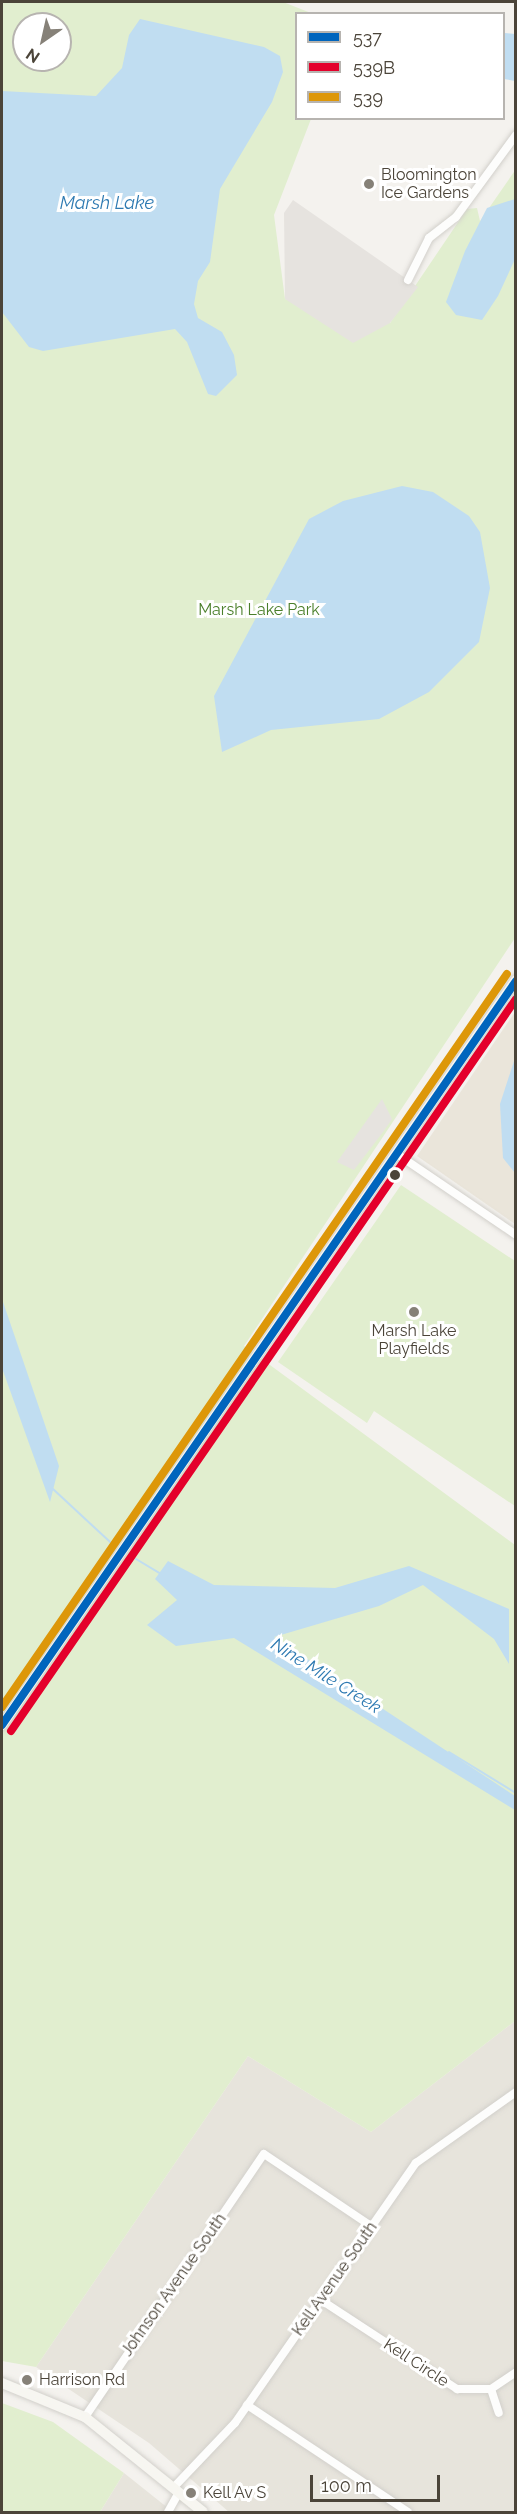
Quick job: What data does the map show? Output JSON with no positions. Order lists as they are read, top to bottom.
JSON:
{
  "streets": {
    "street": ["Kell Avenue South", "Johnson Avenue South", "Kell Circle"]
  },
  "crossings": [
    ["Kell Avenue South", "Johnson Avenue South"],
    ["Kell Avenue South", "Kell Circle"]
  ],
  "water": ["Marsh Lake", "Nine Mile Creek"],
  "parks": ["Marsh Lake Park"],
  "places": [
    "Bloomington Ice Gardens",
    "Marsh Lake Playfields",
    "Harrison Rd",
    "Kell Av S"
  ],
  "lines": ["transit line 539", "transit line 537", "transit line 539B"],
  "legend": ["537", "539B", "539"],
  "scale_bar": "100 m",
  "north": "bottom left"
}
